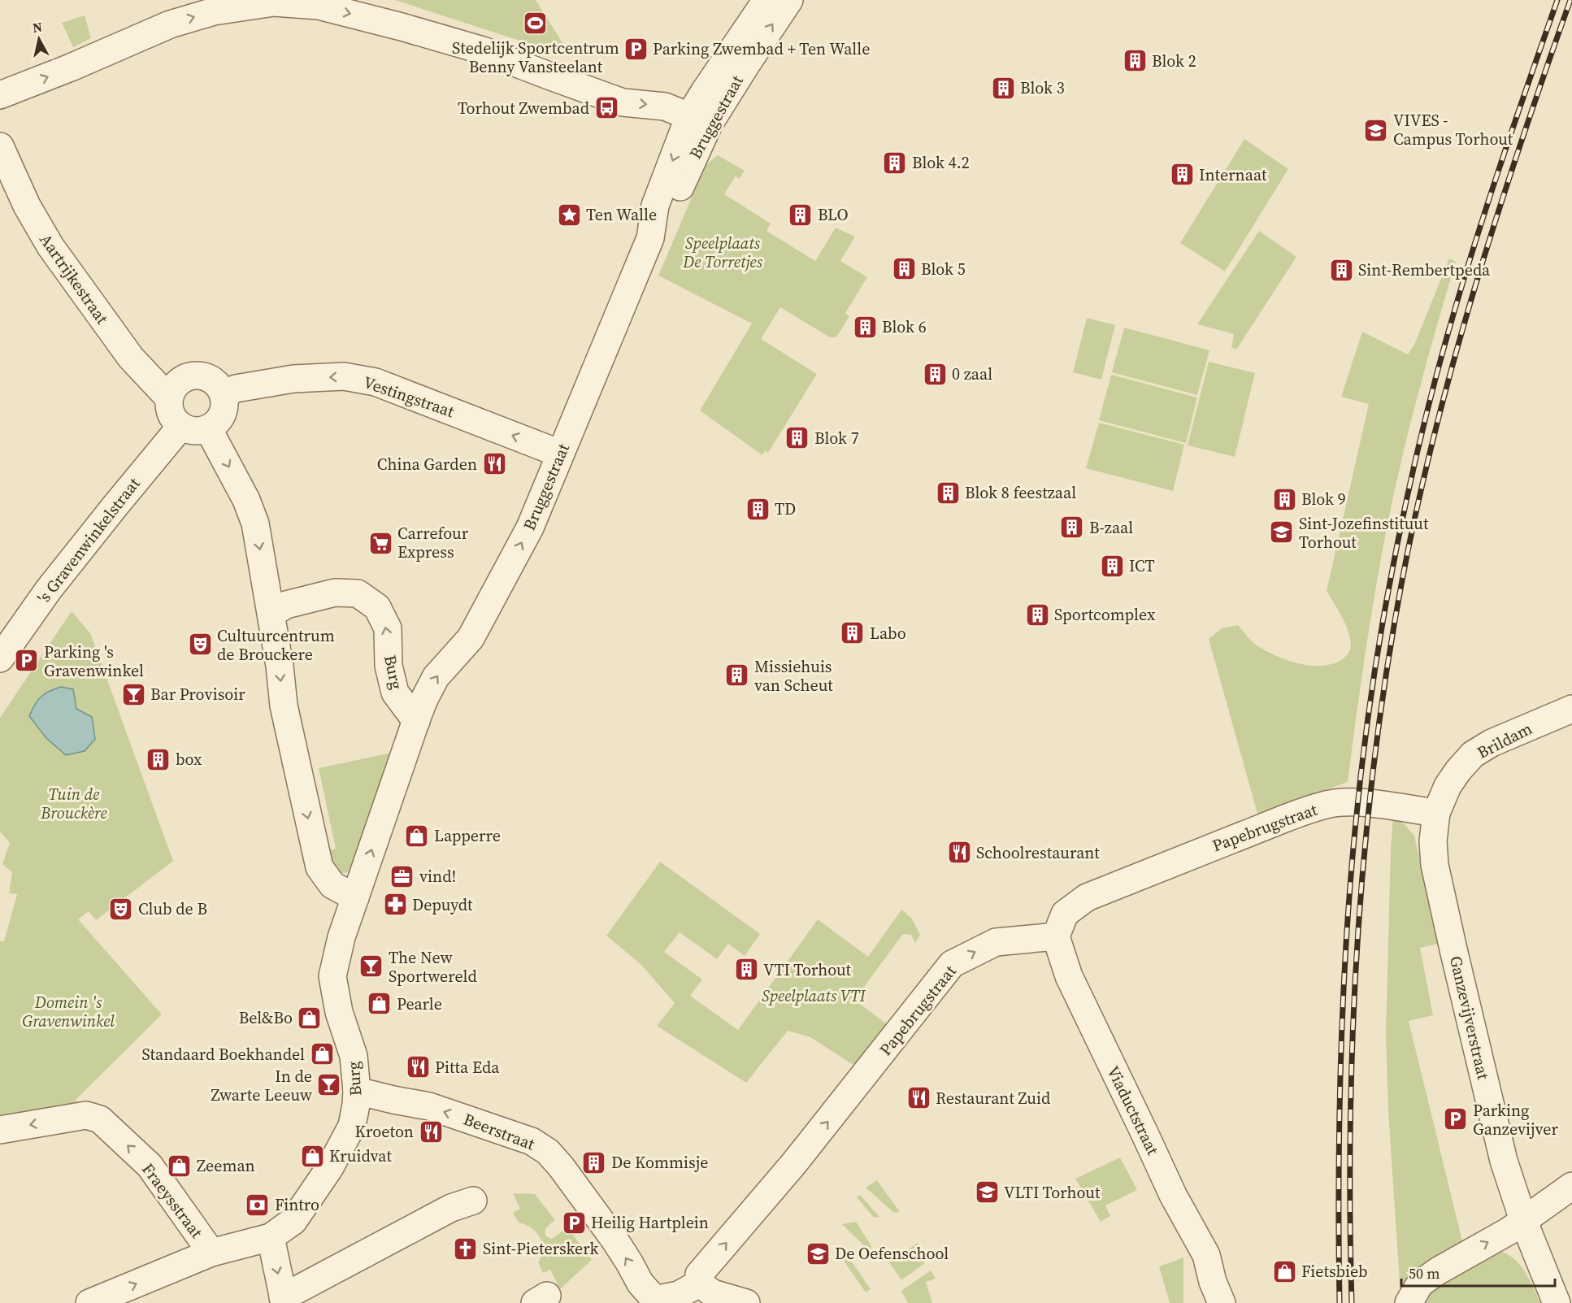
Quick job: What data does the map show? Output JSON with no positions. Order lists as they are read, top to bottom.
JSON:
{
  "streets": {
    "street": [
      "Bruggestraat",
      "Aartrijkestraat",
      "Vestingstraat",
      "'s Gravenwinkelstraat",
      "Burg",
      "Brildam",
      "Papebrugstraat",
      "Ganzevijverstraat",
      "Viaductstraat",
      "Beerstraat",
      "Fraeysstraat"
    ]
  },
  "crossings": [
    ["Bruggestraat", "Vestingstraat"],
    ["Bruggestraat", "Burg"],
    ["Aartrijkestraat", "Vestingstraat"],
    ["Aartrijkestraat", "'s Gravenwinkelstraat"],
    ["Vestingstraat", "'s Gravenwinkelstraat"],
    ["Burg", "Beerstraat"],
    ["Brildam", "Papebrugstraat"],
    ["Brildam", "Ganzevijverstraat"],
    ["Papebrugstraat", "Ganzevijverstraat"],
    ["Papebrugstraat", "Viaductstraat"],
    ["Papebrugstraat", "Beerstraat"]
  ],
  "one_way": [
    "Vestingstraat",
    "Papebrugstraat",
    "Beerstraat",
    "Fraeysstraat"
  ],
  "parks": [
    "Speelplaats De Torretjes",
    "Tuin de Brouckère",
    "Speelplaats VTI",
    "Domein 's Gravenwinkel"
  ],
  "places": {
    "sports": ["Stedelijk Sportcentrum Benny Vansteelant"],
    "parking": [
      "Parking Zwembad + Ten Walle",
      "Parking 's Gravenwinkel",
      "Parking Ganzevijver",
      "Heilig Hartplein"
    ],
    "building": [
      "Blok 2",
      "Blok 3",
      "Blok 4.2",
      "Internaat",
      "BLO",
      "Blok 5",
      "Sint-Rembertpeda",
      "Blok 6",
      "0 zaal",
      "Blok 7",
      "Blok 8 feestzaal",
      "Blok 9",
      "TD",
      "B-zaal",
      "ICT",
      "Sportcomplex",
      "Labo",
      "Missiehuis van Scheut",
      "box",
      "VTI Torhout",
      "De Kommisje"
    ],
    "bus stop": ["Torhout Zwembad"],
    "school or university": [
      "VIVES - Campus Torhout",
      "Sint-Jozefinstituut Torhout",
      "VLTI Torhout",
      "De Oefenschool"
    ],
    "place": ["Ten Walle"],
    "restaurant": [
      "China Garden",
      "Schoolrestaurant",
      "Pitta Eda",
      "Restaurant Zuid",
      "Kroeton"
    ],
    "supermarket": ["Carrefour Express"],
    "theatre": ["Cultuurcentrum de Brouckere", "Club de B"],
    "bar": ["Bar Provisoir", "The New Sportwereld", "In de Zwarte Leeuw"],
    "shop": [
      "Lapperre",
      "Pearle",
      "Bel&Bo",
      "Standaard Boekhandel",
      "Kruidvat",
      "Zeeman",
      "Fietsbieb"
    ],
    "office": ["vind!"],
    "pharmacy": ["Depuydt"],
    "bank": ["Fintro"],
    "church": ["Sint-Pieterskerk"]
  },
  "scale_bar": "50 m",
  "north": "top"
}
